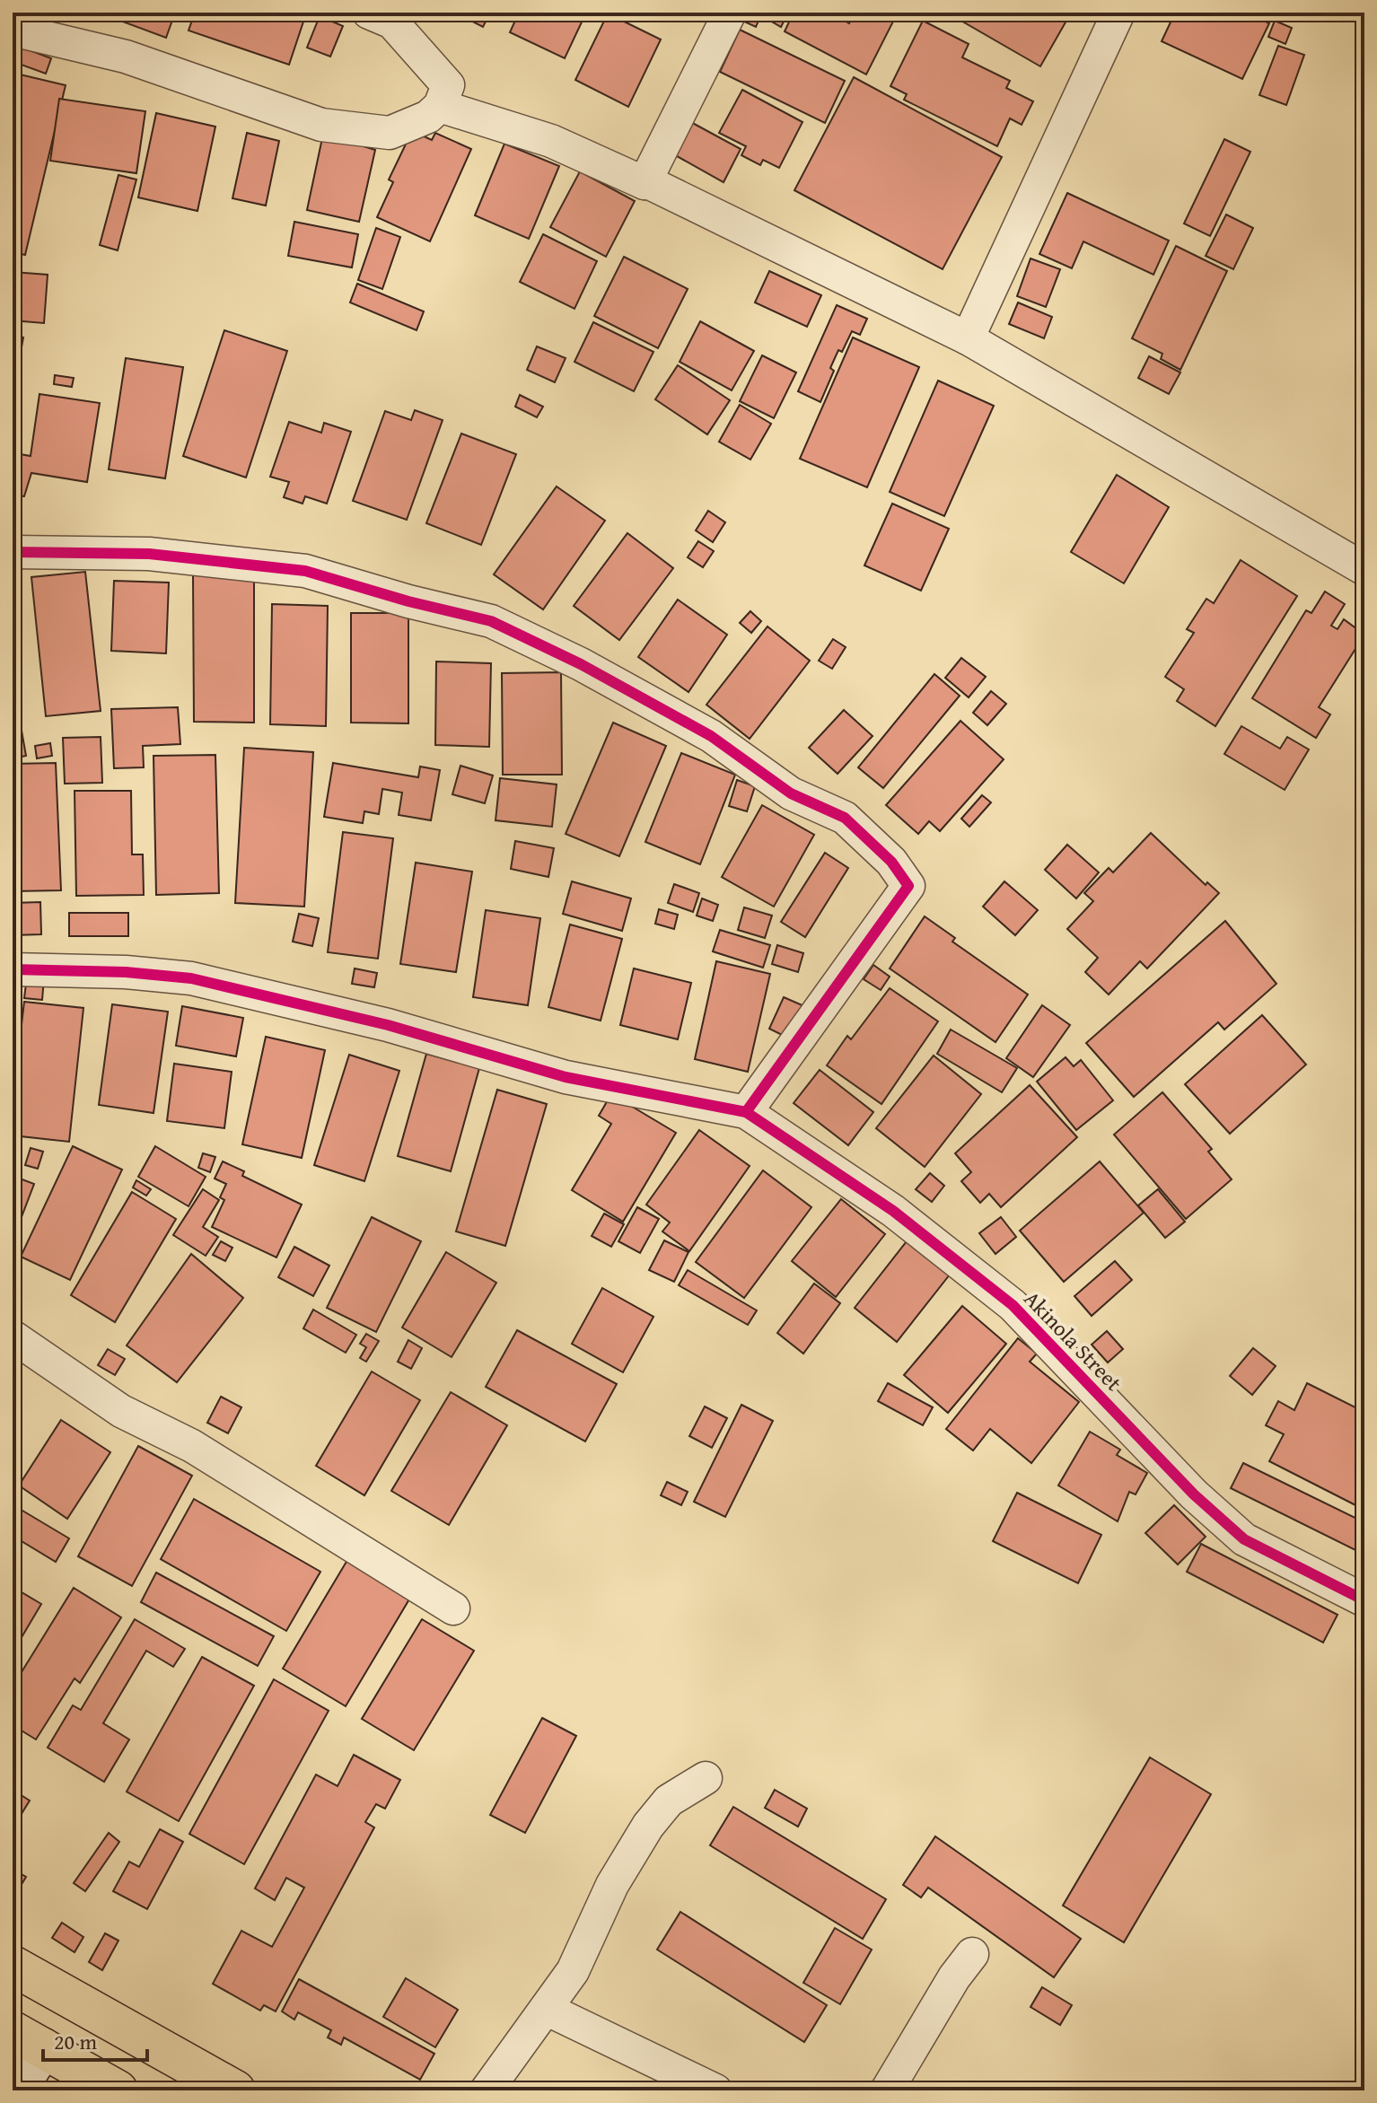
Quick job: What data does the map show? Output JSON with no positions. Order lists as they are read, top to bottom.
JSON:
{
  "streets": {
    "street": ["Akinola Street"]
  },
  "scale_bar": "20 m"
}
